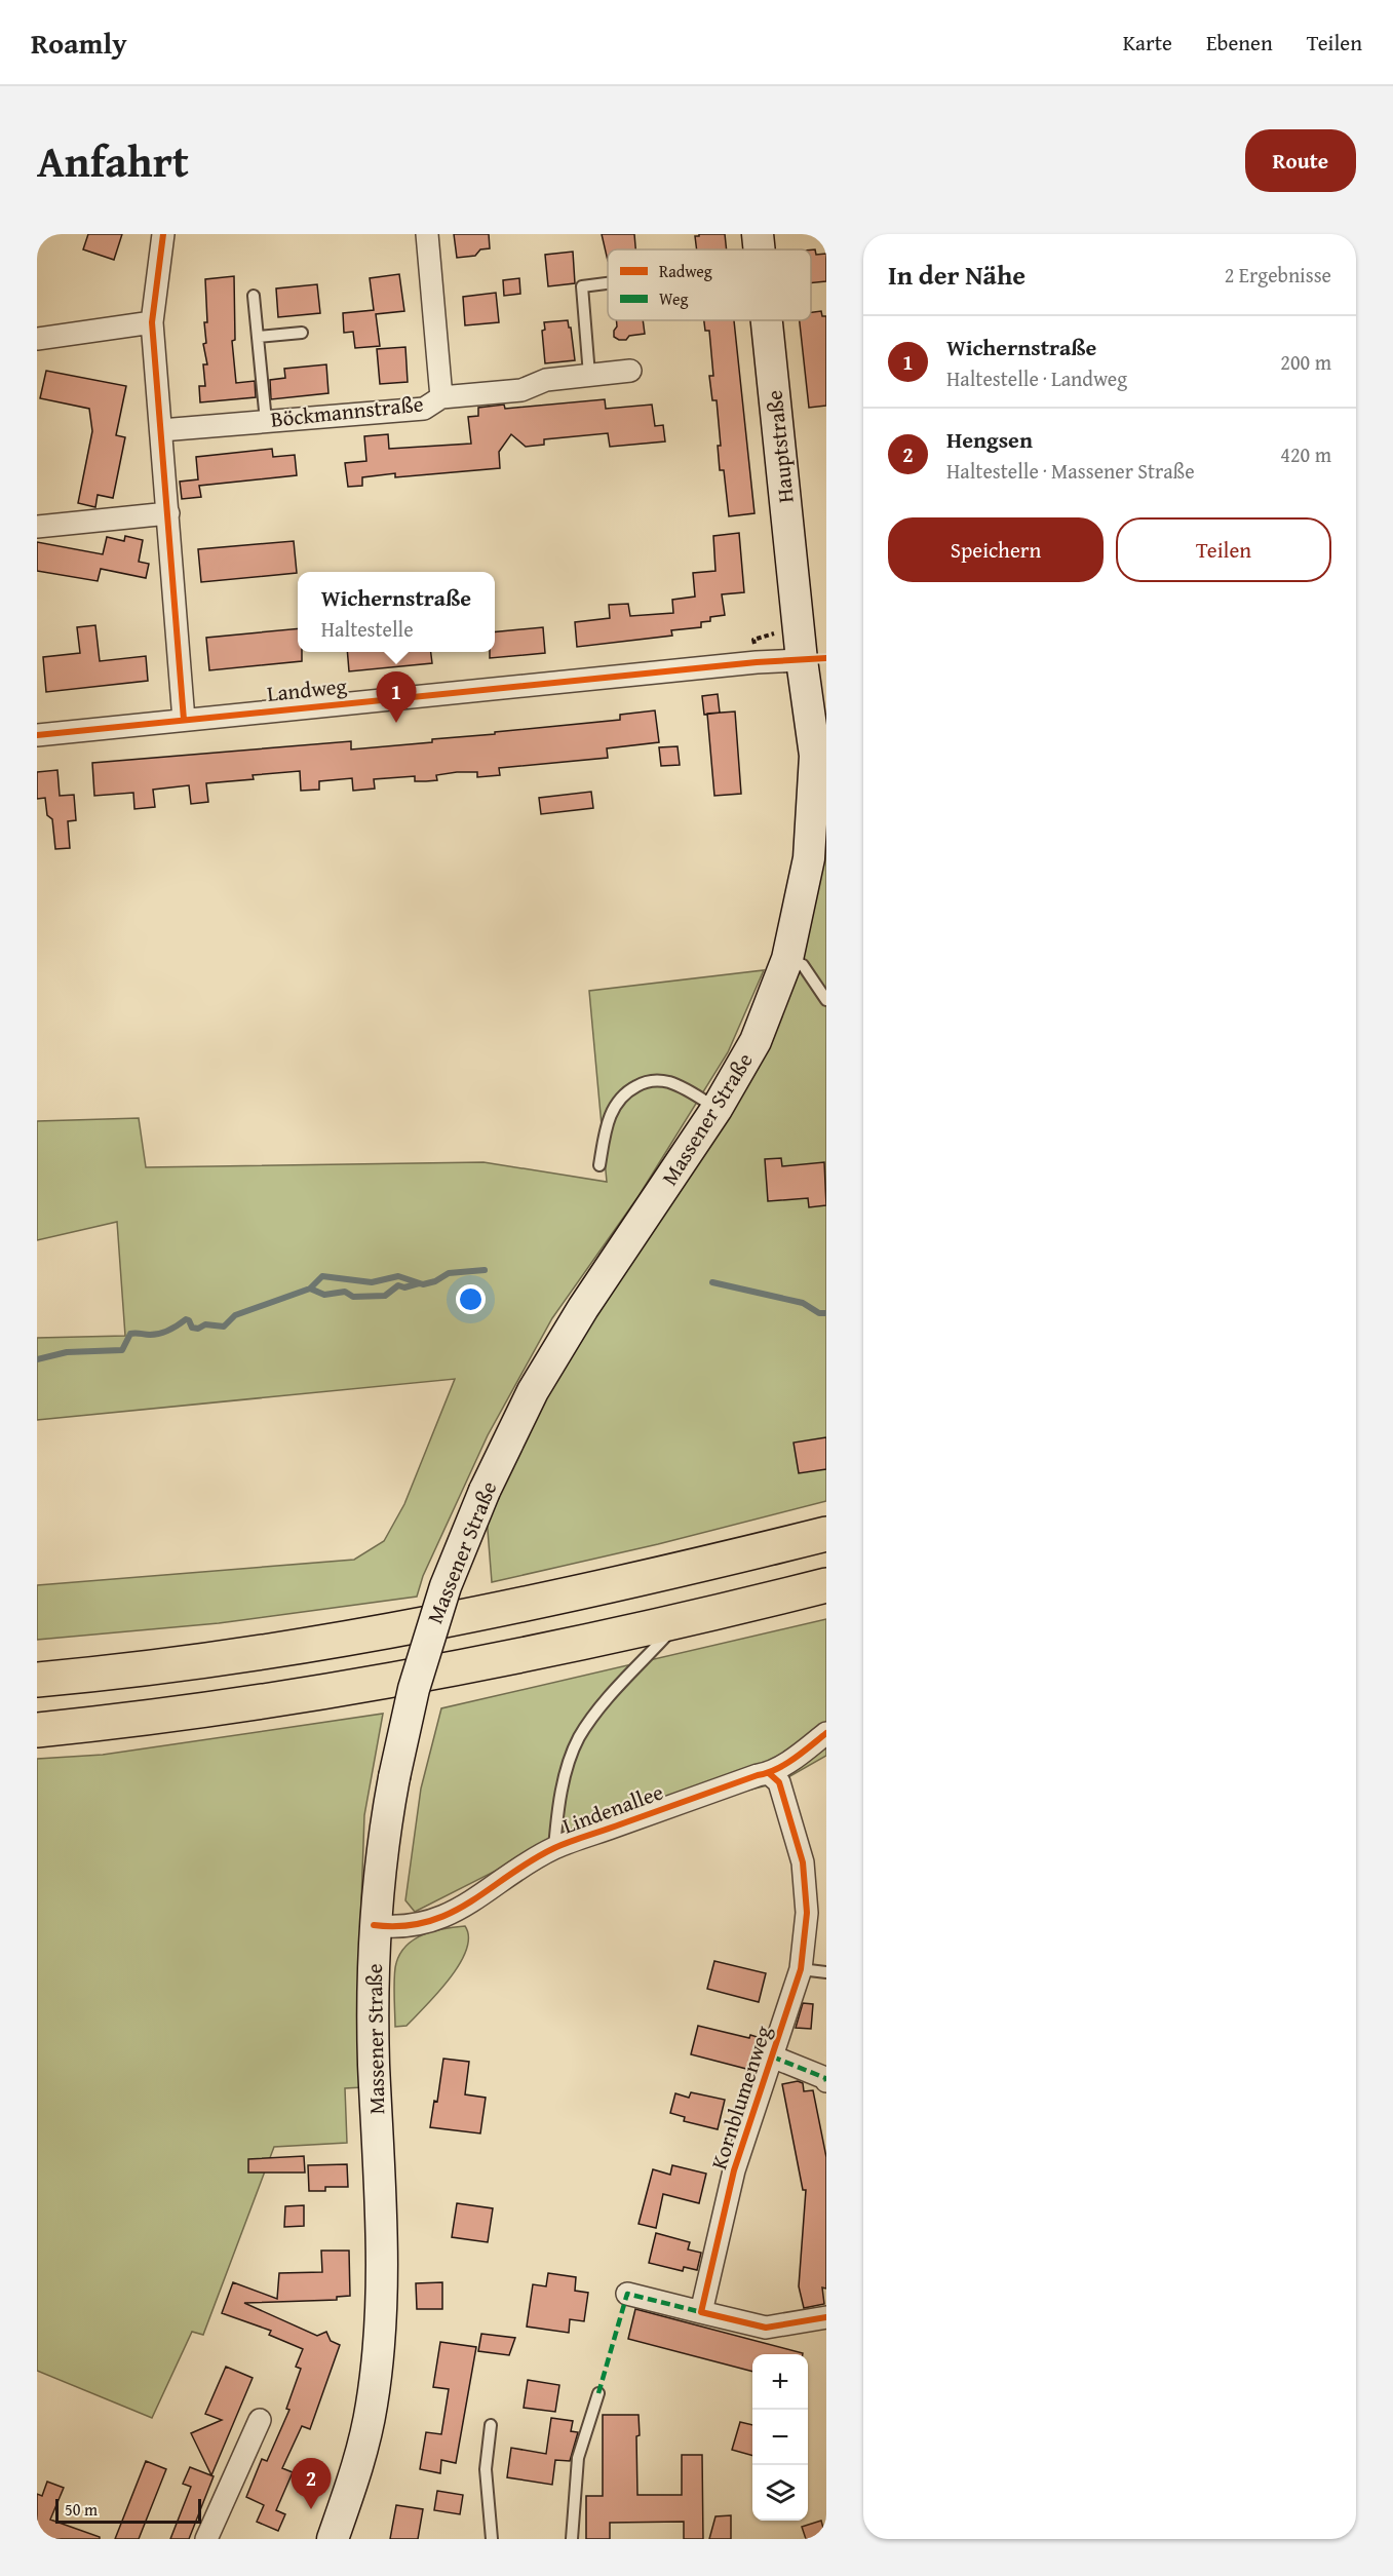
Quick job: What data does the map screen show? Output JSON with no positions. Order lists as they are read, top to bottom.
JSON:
{
  "streets": {
    "main road": ["Hauptstraße", "Massener Straße"],
    "street": [
      "Böckmannstraße",
      "Landweg",
      "Lindenallee",
      "Kornblumenweg"
    ]
  },
  "crossings": [
    ["Hauptstraße", "Landweg"],
    ["Hauptstraße", "Massener Straße"],
    ["Landweg", "Massener Straße"],
    ["Massener Straße", "Lindenallee"],
    ["Lindenallee", "Kornblumenweg"]
  ],
  "legend": ["Radweg", "Weg"],
  "scale_bar": "50 m",
  "page": {
    "header": "Roamly",
    "nav": ["Karte", "Ebenen", "Teilen"],
    "title": "Anfahrt",
    "buttons": [
      "Route",
      ["Speichern", "Teilen"]
    ],
    "heading": ["In der Nähe", "2 Ergebnisse"],
    "list": [
      {
        "mark": "1",
        "name": "Wichernstraße",
        "note": "Haltestelle · Landweg",
        "value": "200 m"
      },
      {
        "mark": "2",
        "name": "Hengsen",
        "note": "Haltestelle · Massener Straße",
        "value": "420 m"
      }
    ],
    "popup": ["Wichernstraße", "Haltestelle"],
    "pins": ["1", "2"],
    "map_buttons": ["+", "−"],
    "scale": "50 m"
  }
}
